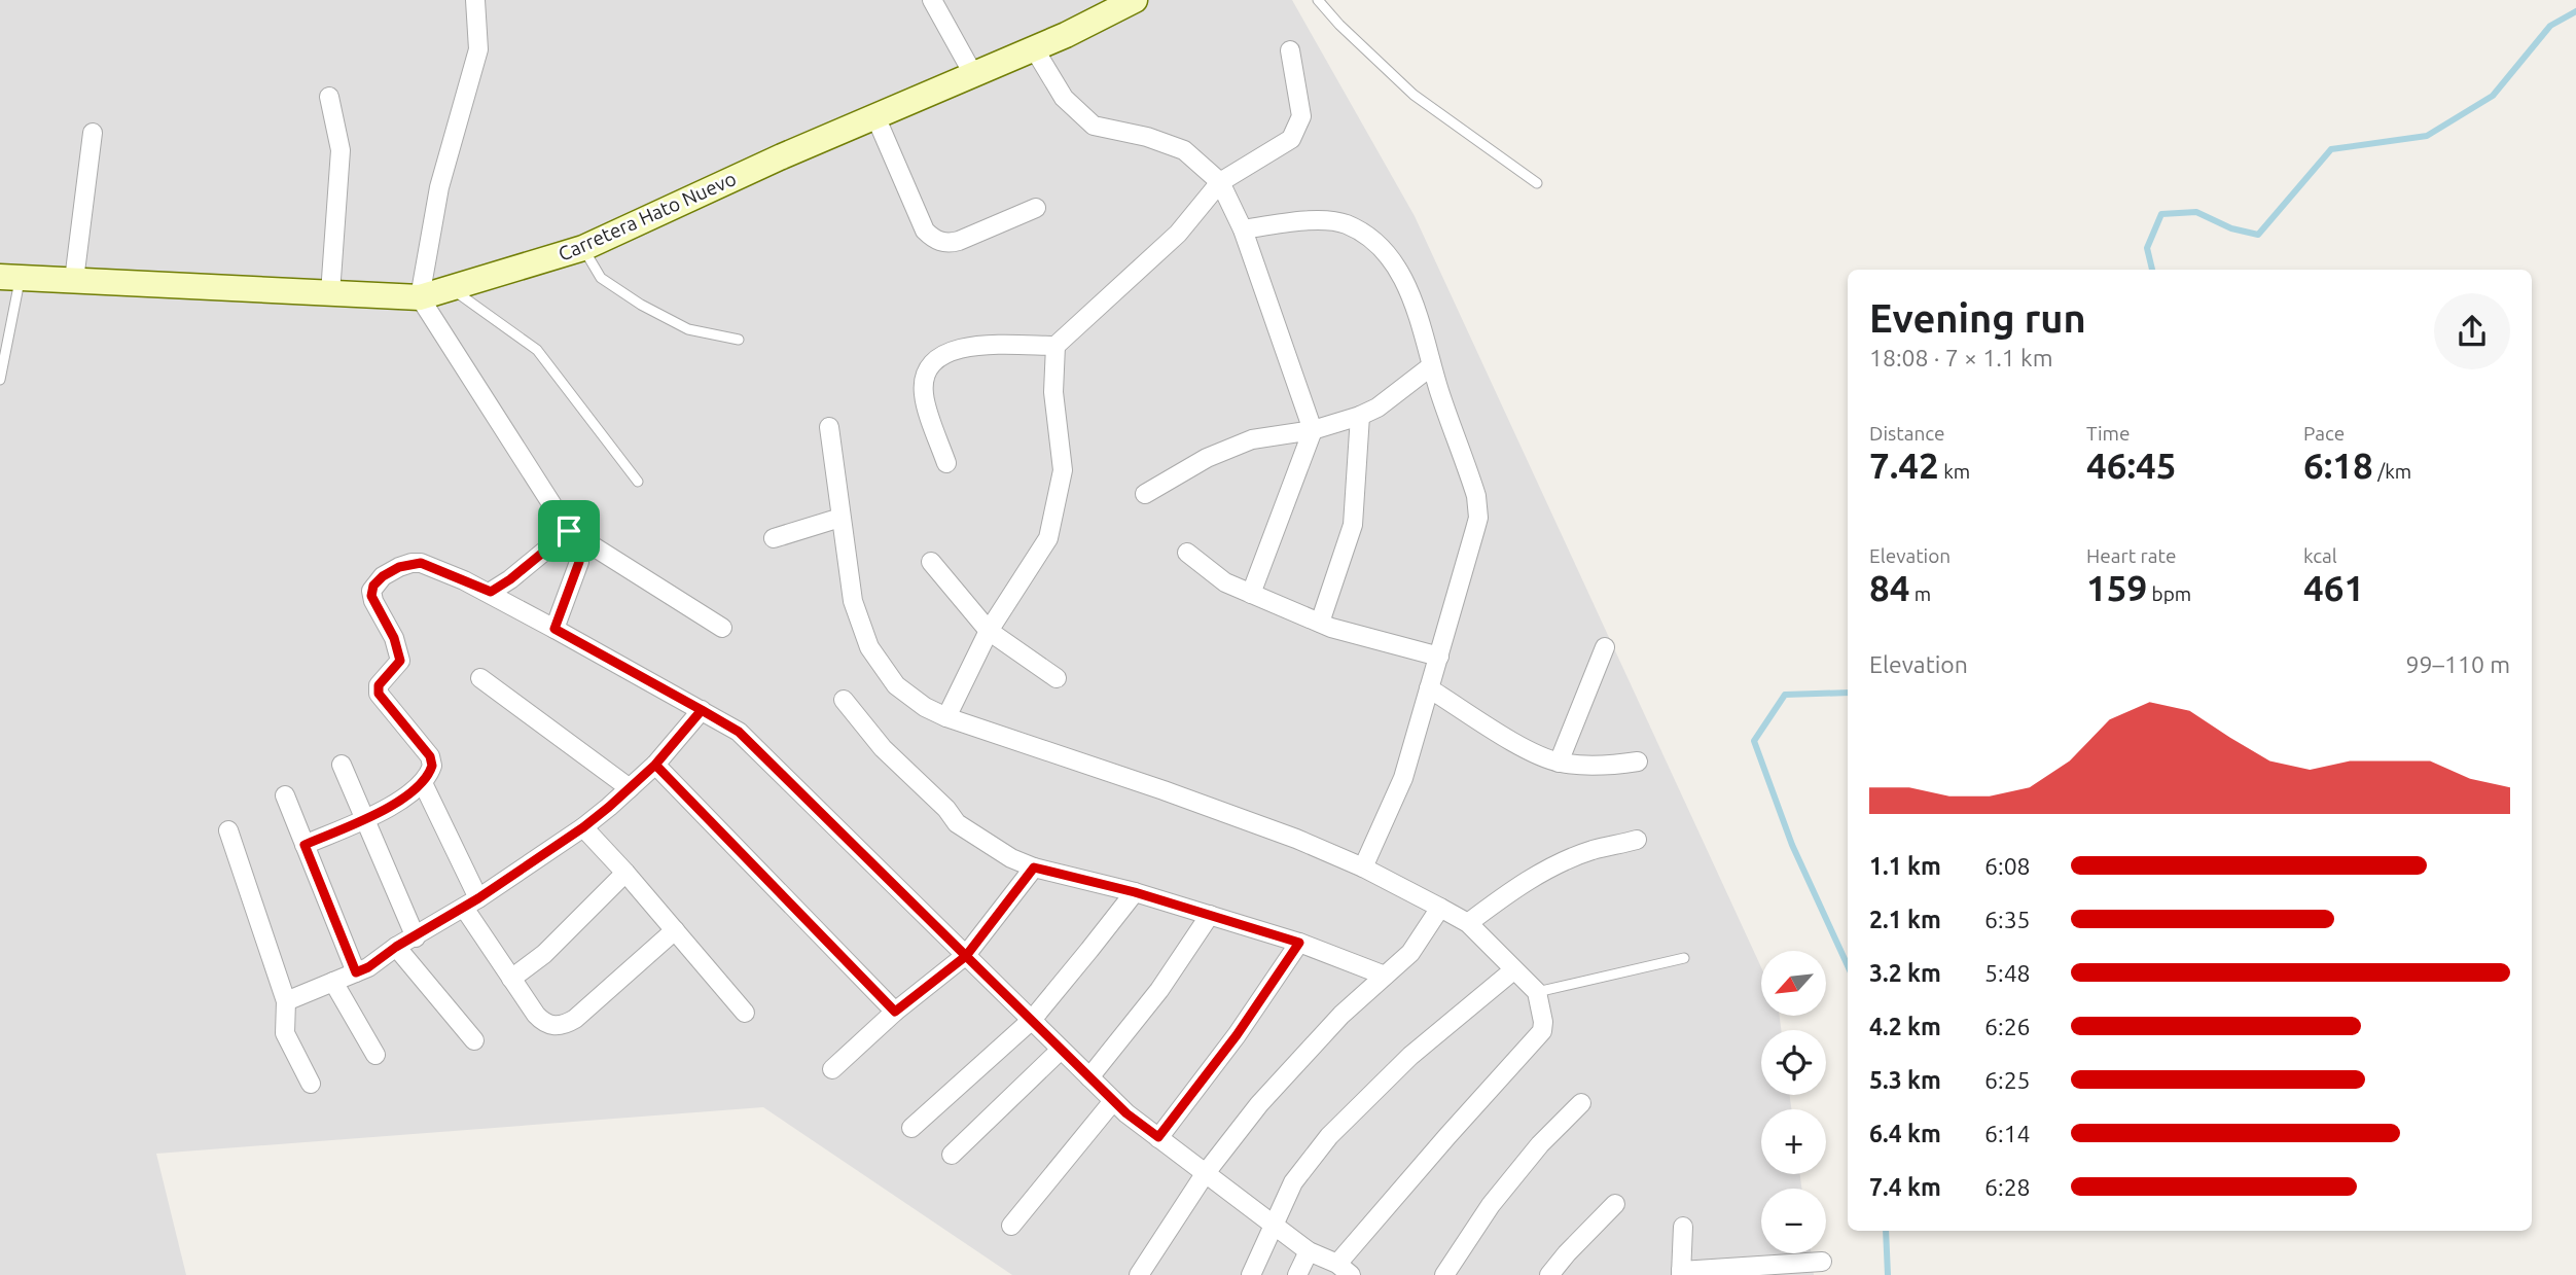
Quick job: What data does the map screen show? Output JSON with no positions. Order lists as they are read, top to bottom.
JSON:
{
  "streets": {
    "main road": ["Carretera Hato Nuevo"]
  },
  "north": "bottom left",
  "page": {
    "heading": ["Evening run", "18:08 · 7 × 1.1 km"],
    "stats": [
      ["Distance", "7.42 km"],
      ["Time", "46:45"],
      ["Pace", "6:18 /km"],
      ["Elevation", "84 m"],
      ["Heart rate", "159 bpm"],
      ["kcal", "461"]
    ],
    "chart": ["Elevation", "99–110 m"],
    "list": [
      {
        "name": "1.1 km",
        "note": "6:08"
      },
      {
        "name": "2.1 km",
        "note": "6:35"
      },
      {
        "name": "3.2 km",
        "note": "5:48"
      },
      {
        "name": "4.2 km",
        "note": "6:26"
      },
      {
        "name": "5.3 km",
        "note": "6:25"
      },
      {
        "name": "6.4 km",
        "note": "6:14"
      },
      {
        "name": "7.4 km",
        "note": "6:28"
      }
    ],
    "map_buttons": ["+", "−"]
  }
}
